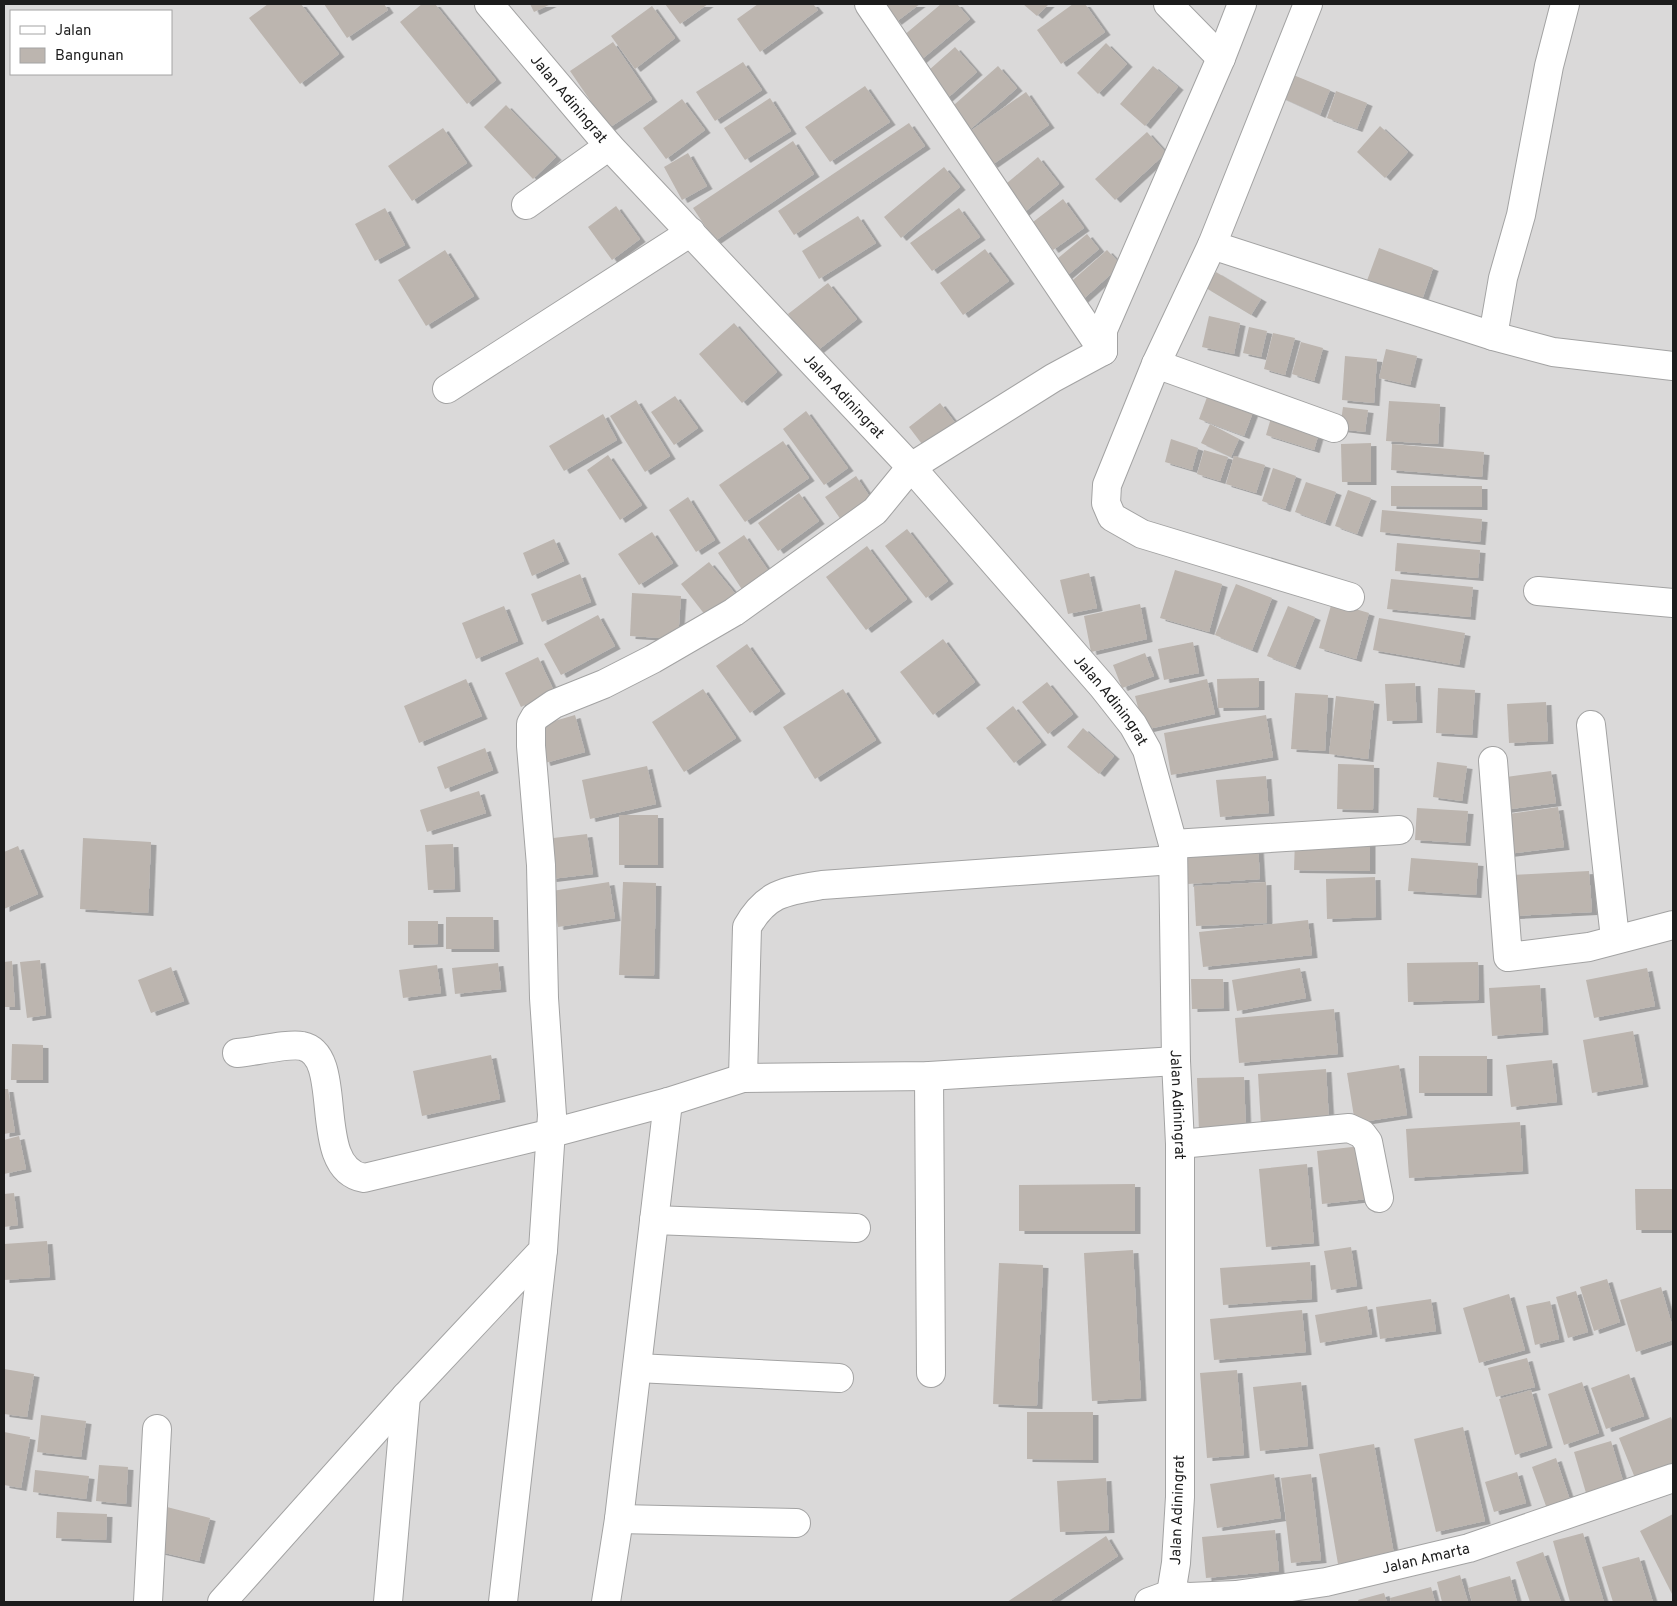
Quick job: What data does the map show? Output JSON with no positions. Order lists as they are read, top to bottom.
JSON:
{
  "streets": {
    "street": ["Jalan Adiningrat", "Jalan Amarta"]
  },
  "crossings": [
    ["Jalan Adiningrat", "Jalan Amarta"]
  ],
  "legend": ["Jalan", "Bangunan"]
}
